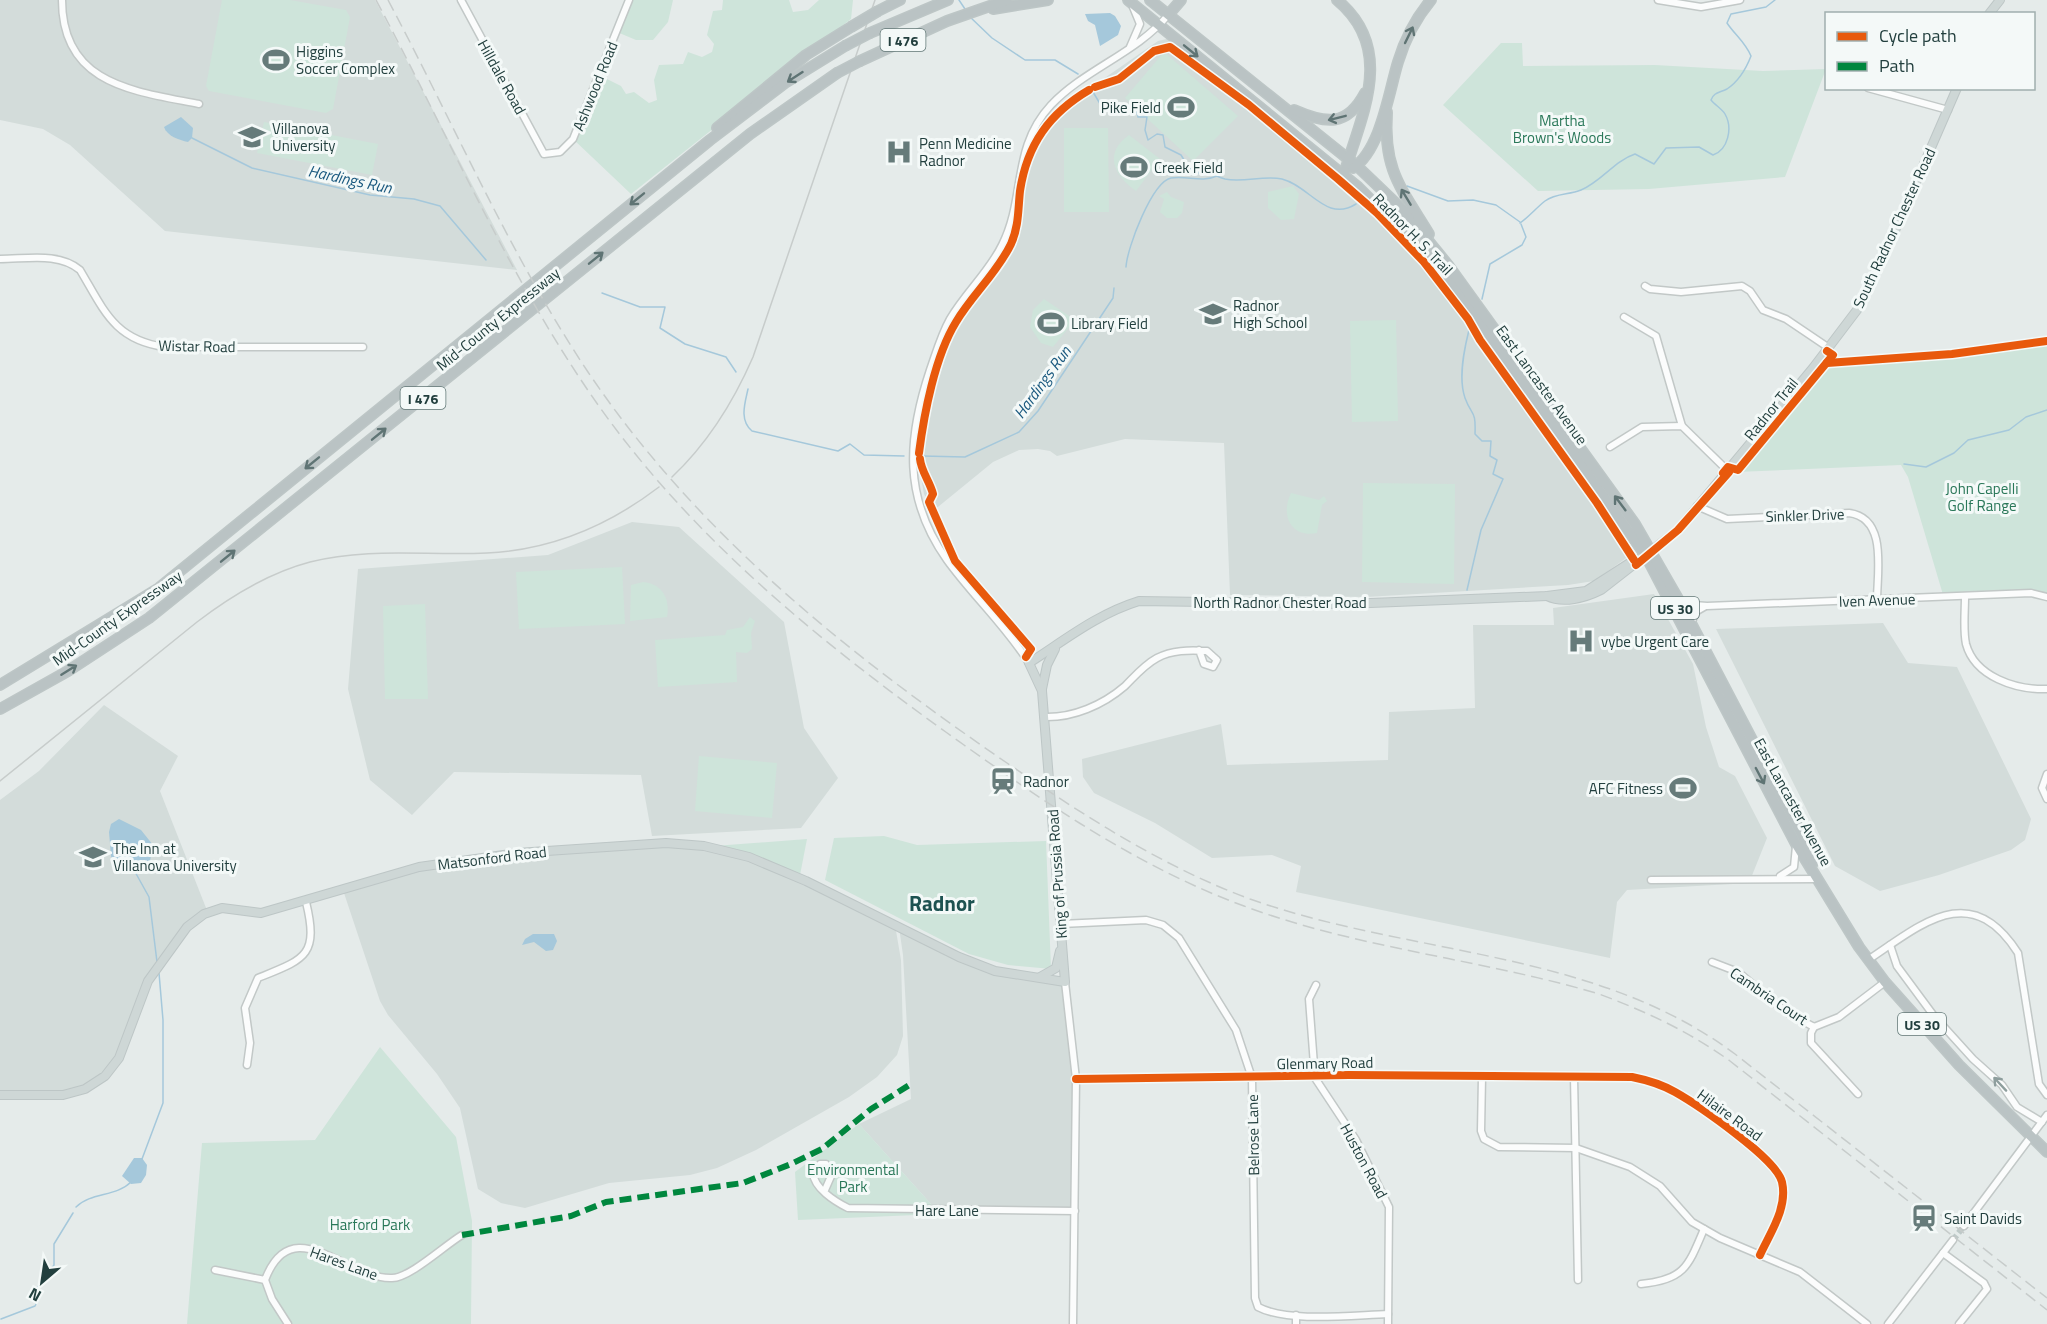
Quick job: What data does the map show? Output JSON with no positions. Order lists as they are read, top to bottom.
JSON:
{
  "streets": {
    "highway": [
      "I 476",
      "Mid-County Expressway",
      "East Lancaster Avenue",
      "US 30"
    ],
    "main road": [
      "South Radnor Chester Road",
      "North Radnor Chester Road",
      "Matsonford Road",
      "King of Prussia Road"
    ],
    "street": [
      "Hilldale Road",
      "Ashwood Road",
      "Wistar Road",
      "Sinkler Drive",
      "Iven Avenue",
      "Cambria Court",
      "Glenmary Road",
      "Hilaire Road",
      "Belrose Lane",
      "Huston Road",
      "Hare Lane",
      "Hares Lane"
    ],
    "cycle path": ["Radnor H. S. Trail", "Radnor Trail"]
  },
  "crossings": [
    ["Hilldale Road", "Ashwood Road"],
    ["South Radnor Chester Road", "North Radnor Chester Road"],
    ["East Lancaster Avenue", "Iven Avenue"],
    ["East Lancaster Avenue", "North Radnor Chester Road"],
    ["East Lancaster Avenue", "King of Prussia Road"],
    ["East Lancaster Avenue", "Cambria Court"],
    ["Sinkler Drive", "Iven Avenue"],
    ["Sinkler Drive", "North Radnor Chester Road"],
    ["North Radnor Chester Road", "King of Prussia Road"],
    ["Matsonford Road", "King of Prussia Road"],
    ["King of Prussia Road", "Glenmary Road"],
    ["King of Prussia Road", "Belrose Lane"],
    ["King of Prussia Road", "Hare Lane"],
    ["Glenmary Road", "Hilaire Road"],
    ["Glenmary Road", "Belrose Lane"],
    ["Glenmary Road", "Huston Road"],
    ["Belrose Lane", "Huston Road"]
  ],
  "districts": ["Radnor"],
  "water": ["Hardings Run"],
  "parks": [
    "Martha Brown's Woods",
    "John Capelli Golf Range",
    "Environmental Park",
    "Harford Park"
  ],
  "places": {
    "sports": [
      "Higgins Soccer Complex",
      "Pike Field",
      "Creek Field",
      "Library Field",
      "AFC Fitness"
    ],
    "school or university": ["Villanova University", "Radnor High School", "The Inn at Villanova University"],
    "hospital": ["Penn Medicine Radnor", "vybe Urgent Care"],
    "station": ["Radnor", "Saint Davids"]
  },
  "legend": ["Cycle path", "Path"],
  "north": "bottom left"
}
